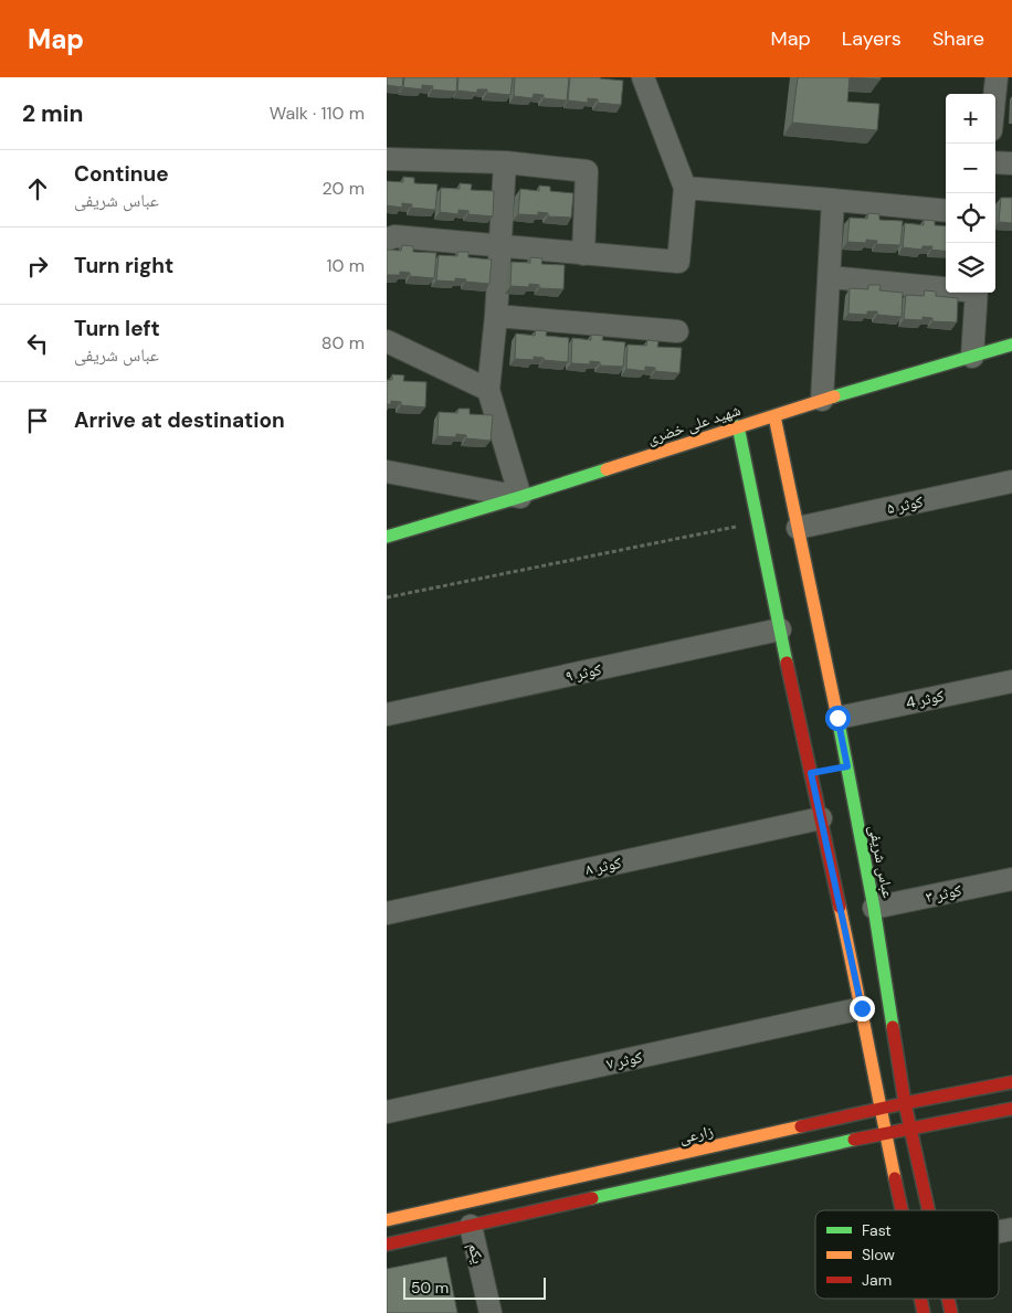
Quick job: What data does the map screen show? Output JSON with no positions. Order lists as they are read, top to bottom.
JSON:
{
  "streets": {
    "main road": ["شهید علی خضری", "عباس شریفی", "زارعی"],
    "street": [
      "کوثر ۵",
      "کوثر ۹",
      "کوثر 4",
      "کوثر ۸",
      "کوثر ۳",
      "کوثر ۷",
      "یکم"
    ]
  },
  "crossings": [
    ["شهید علی خضری", "عباس شریفی"],
    ["کوثر ۵", "عباس شریفی"],
    ["کوثر 4", "عباس شریفی"],
    ["عباس شریفی", "کوثر ۳"],
    ["عباس شریفی", "زارعی"]
  ],
  "legend": ["Fast", "Slow", "Jam"],
  "scale_bar": "50 m",
  "page": {
    "header": "Map",
    "nav": ["Map", "Layers", "Share"],
    "heading": ["2 min", "Walk · 110 m"],
    "map_buttons": ["+", "−"],
    "list": [
      ["Continue", "عباس شریفی", "20 m"],
      ["Turn right", "10 m"],
      ["Turn left", "عباس شریفی", "80 m"],
      "Arrive at destination"
    ],
    "scale": "50 m"
  }
}
